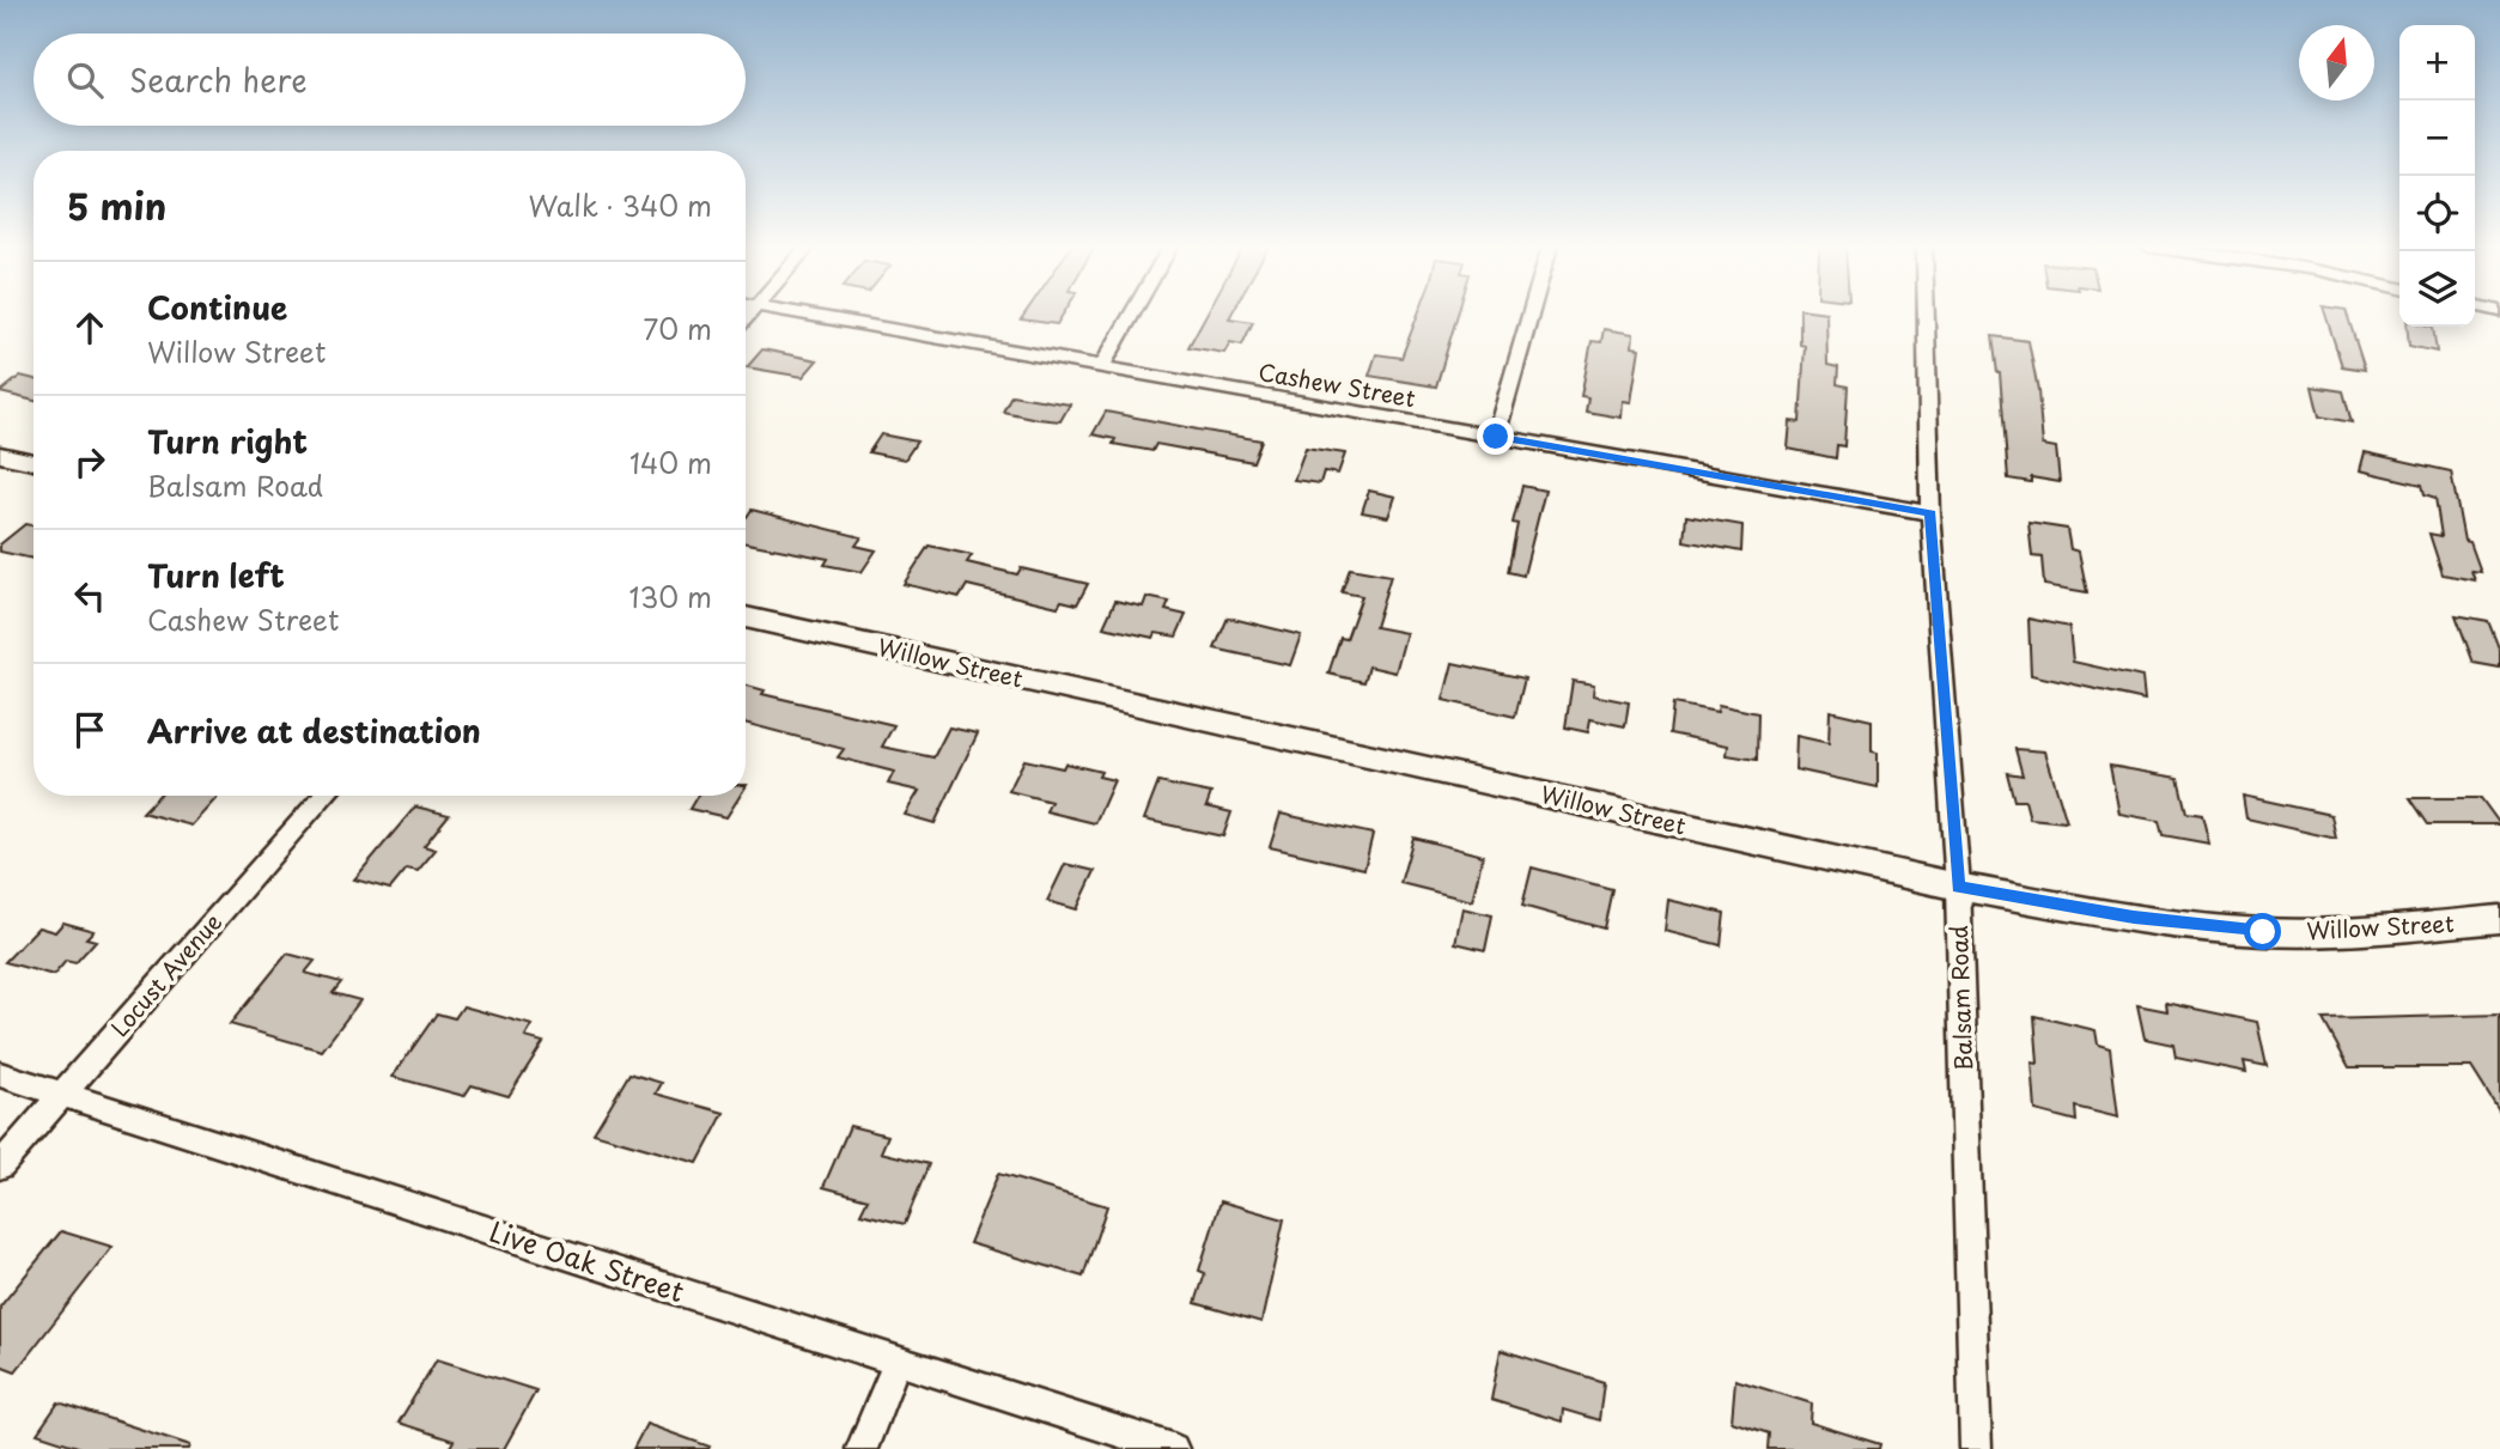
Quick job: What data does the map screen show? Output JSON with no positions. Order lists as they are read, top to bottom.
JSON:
{
  "streets": {
    "street": [
      "Cashew Street",
      "Willow Street",
      "Locust Avenue",
      "Balsam Road",
      "Live Oak Street"
    ]
  },
  "crossings": [
    ["Cashew Street", "Balsam Road"],
    ["Willow Street", "Balsam Road"],
    ["Locust Avenue", "Live Oak Street"]
  ],
  "north": "top",
  "page": {
    "map_buttons": ["+", "−"],
    "search": "Search here",
    "heading": ["5 min", "Walk · 340 m"],
    "list": [
      ["Continue", "Willow Street", "70 m"],
      ["Turn right", "Balsam Road", "140 m"],
      ["Turn left", "Cashew Street", "130 m"],
      "Arrive at destination"
    ]
  }
}
